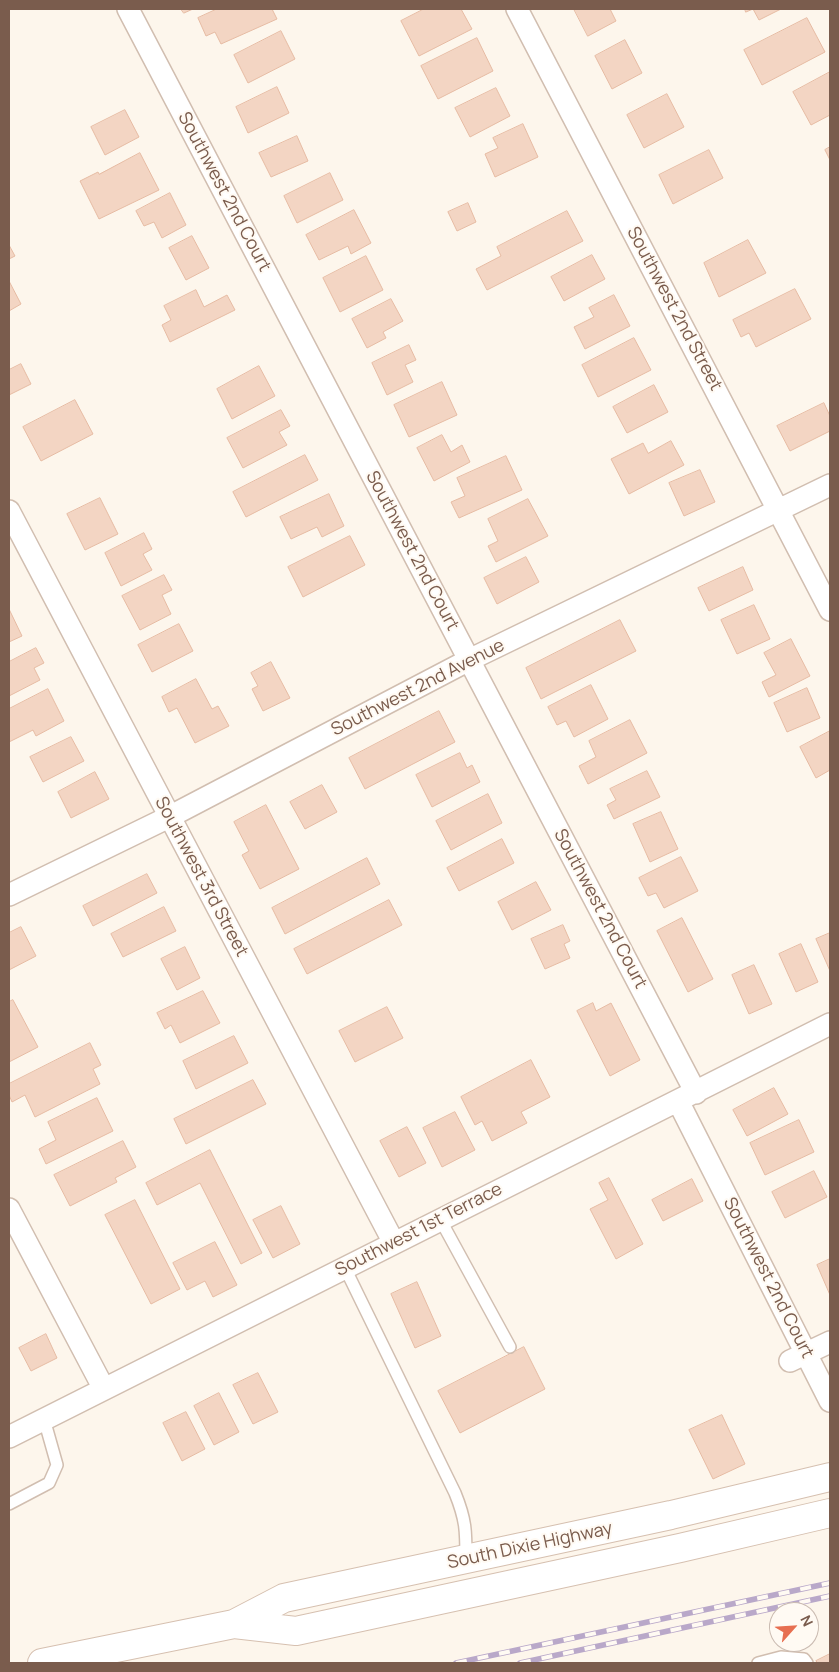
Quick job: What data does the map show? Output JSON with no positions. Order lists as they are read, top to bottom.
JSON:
{
  "streets": {
    "main road": ["South Dixie Highway"],
    "street": [
      "Southwest 2nd Court",
      "Southwest 2nd Street",
      "Southwest 2nd Avenue",
      "Southwest 3rd Street",
      "Southwest 1st Terrace"
    ]
  },
  "crossings": [
    ["Southwest 2nd Court", "Southwest 2nd Avenue"],
    ["Southwest 2nd Court", "Southwest 1st Terrace"],
    ["Southwest 2nd Street", "Southwest 2nd Avenue"],
    ["Southwest 2nd Avenue", "Southwest 3rd Street"],
    ["Southwest 3rd Street", "Southwest 1st Terrace"]
  ],
  "north": "top right"
}
